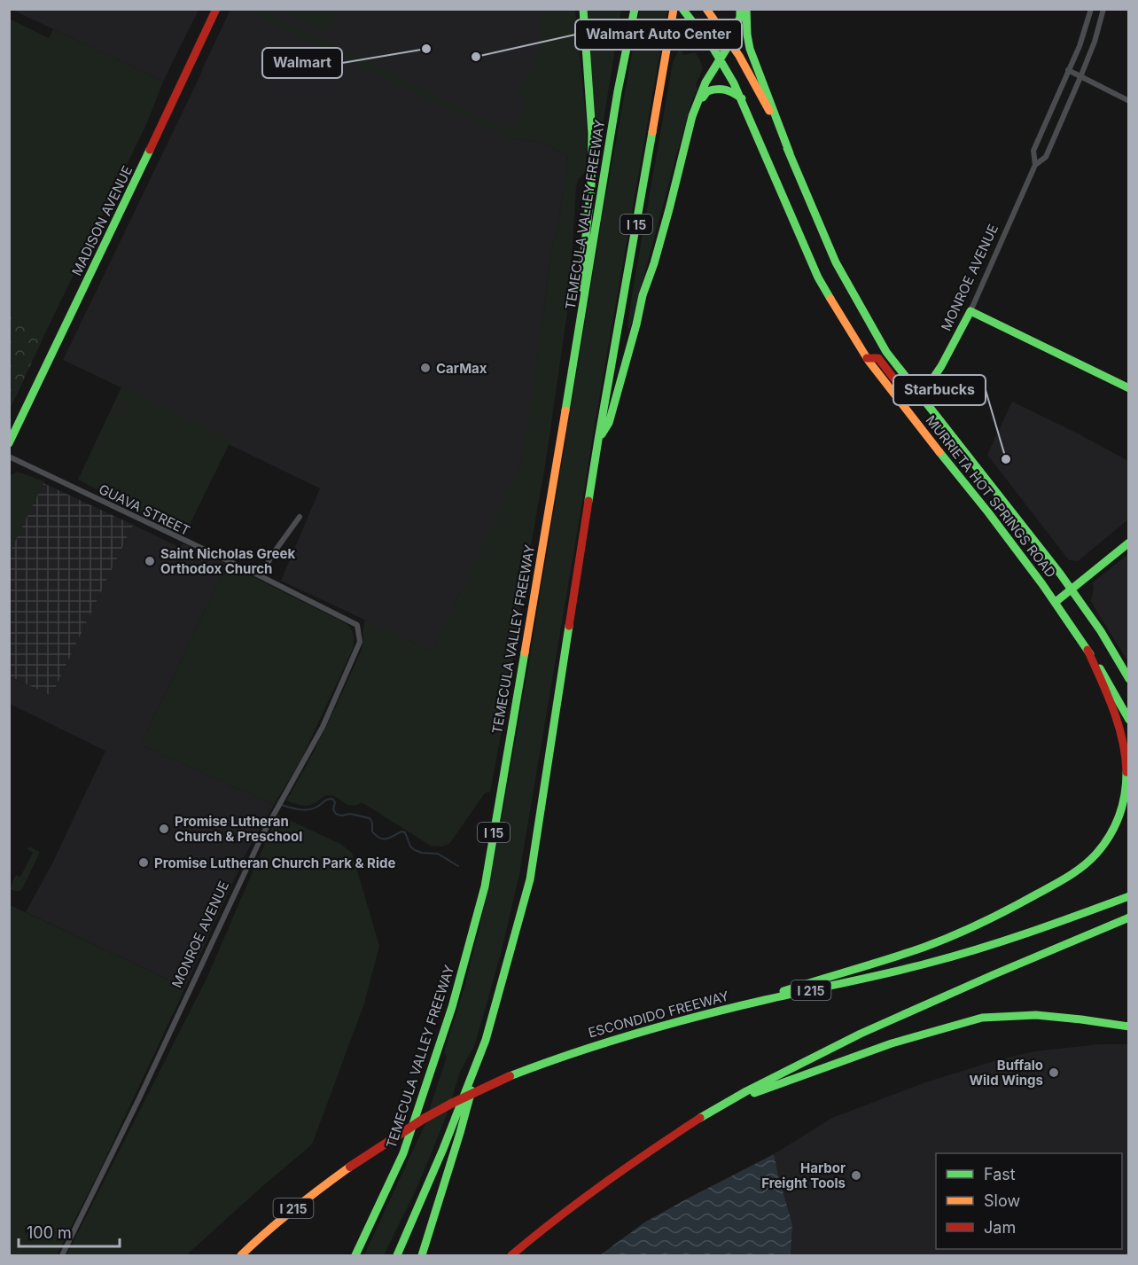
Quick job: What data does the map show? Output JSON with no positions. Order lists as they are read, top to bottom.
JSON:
{
  "streets": {
    "main road": [
      "TEMECULA VALLEY FREEWAY",
      "MADISON AVENUE",
      "I 15",
      "MONROE AVENUE",
      "MURRIETA HOT SPRINGS ROAD",
      "I 215",
      "ESCONDIDO FREEWAY"
    ],
    "street": ["GUAVA STREET"]
  },
  "crossings": [
    ["MONROE AVENUE", "MURRIETA HOT SPRINGS ROAD"],
    ["MONROE AVENUE", "GUAVA STREET"]
  ],
  "places": [
    "Walmart",
    "Walmart Auto Center",
    "CarMax",
    "Starbucks",
    "Saint Nicholas Greek Orthodox Church",
    "Promise Lutheran Church & Preschool",
    "Promise Lutheran Church Park & Ride",
    "Buffalo Wild Wings",
    "Harbor Freight Tools"
  ],
  "legend": ["Fast", "Slow", "Jam"],
  "scale_bar": "100 m"
}
